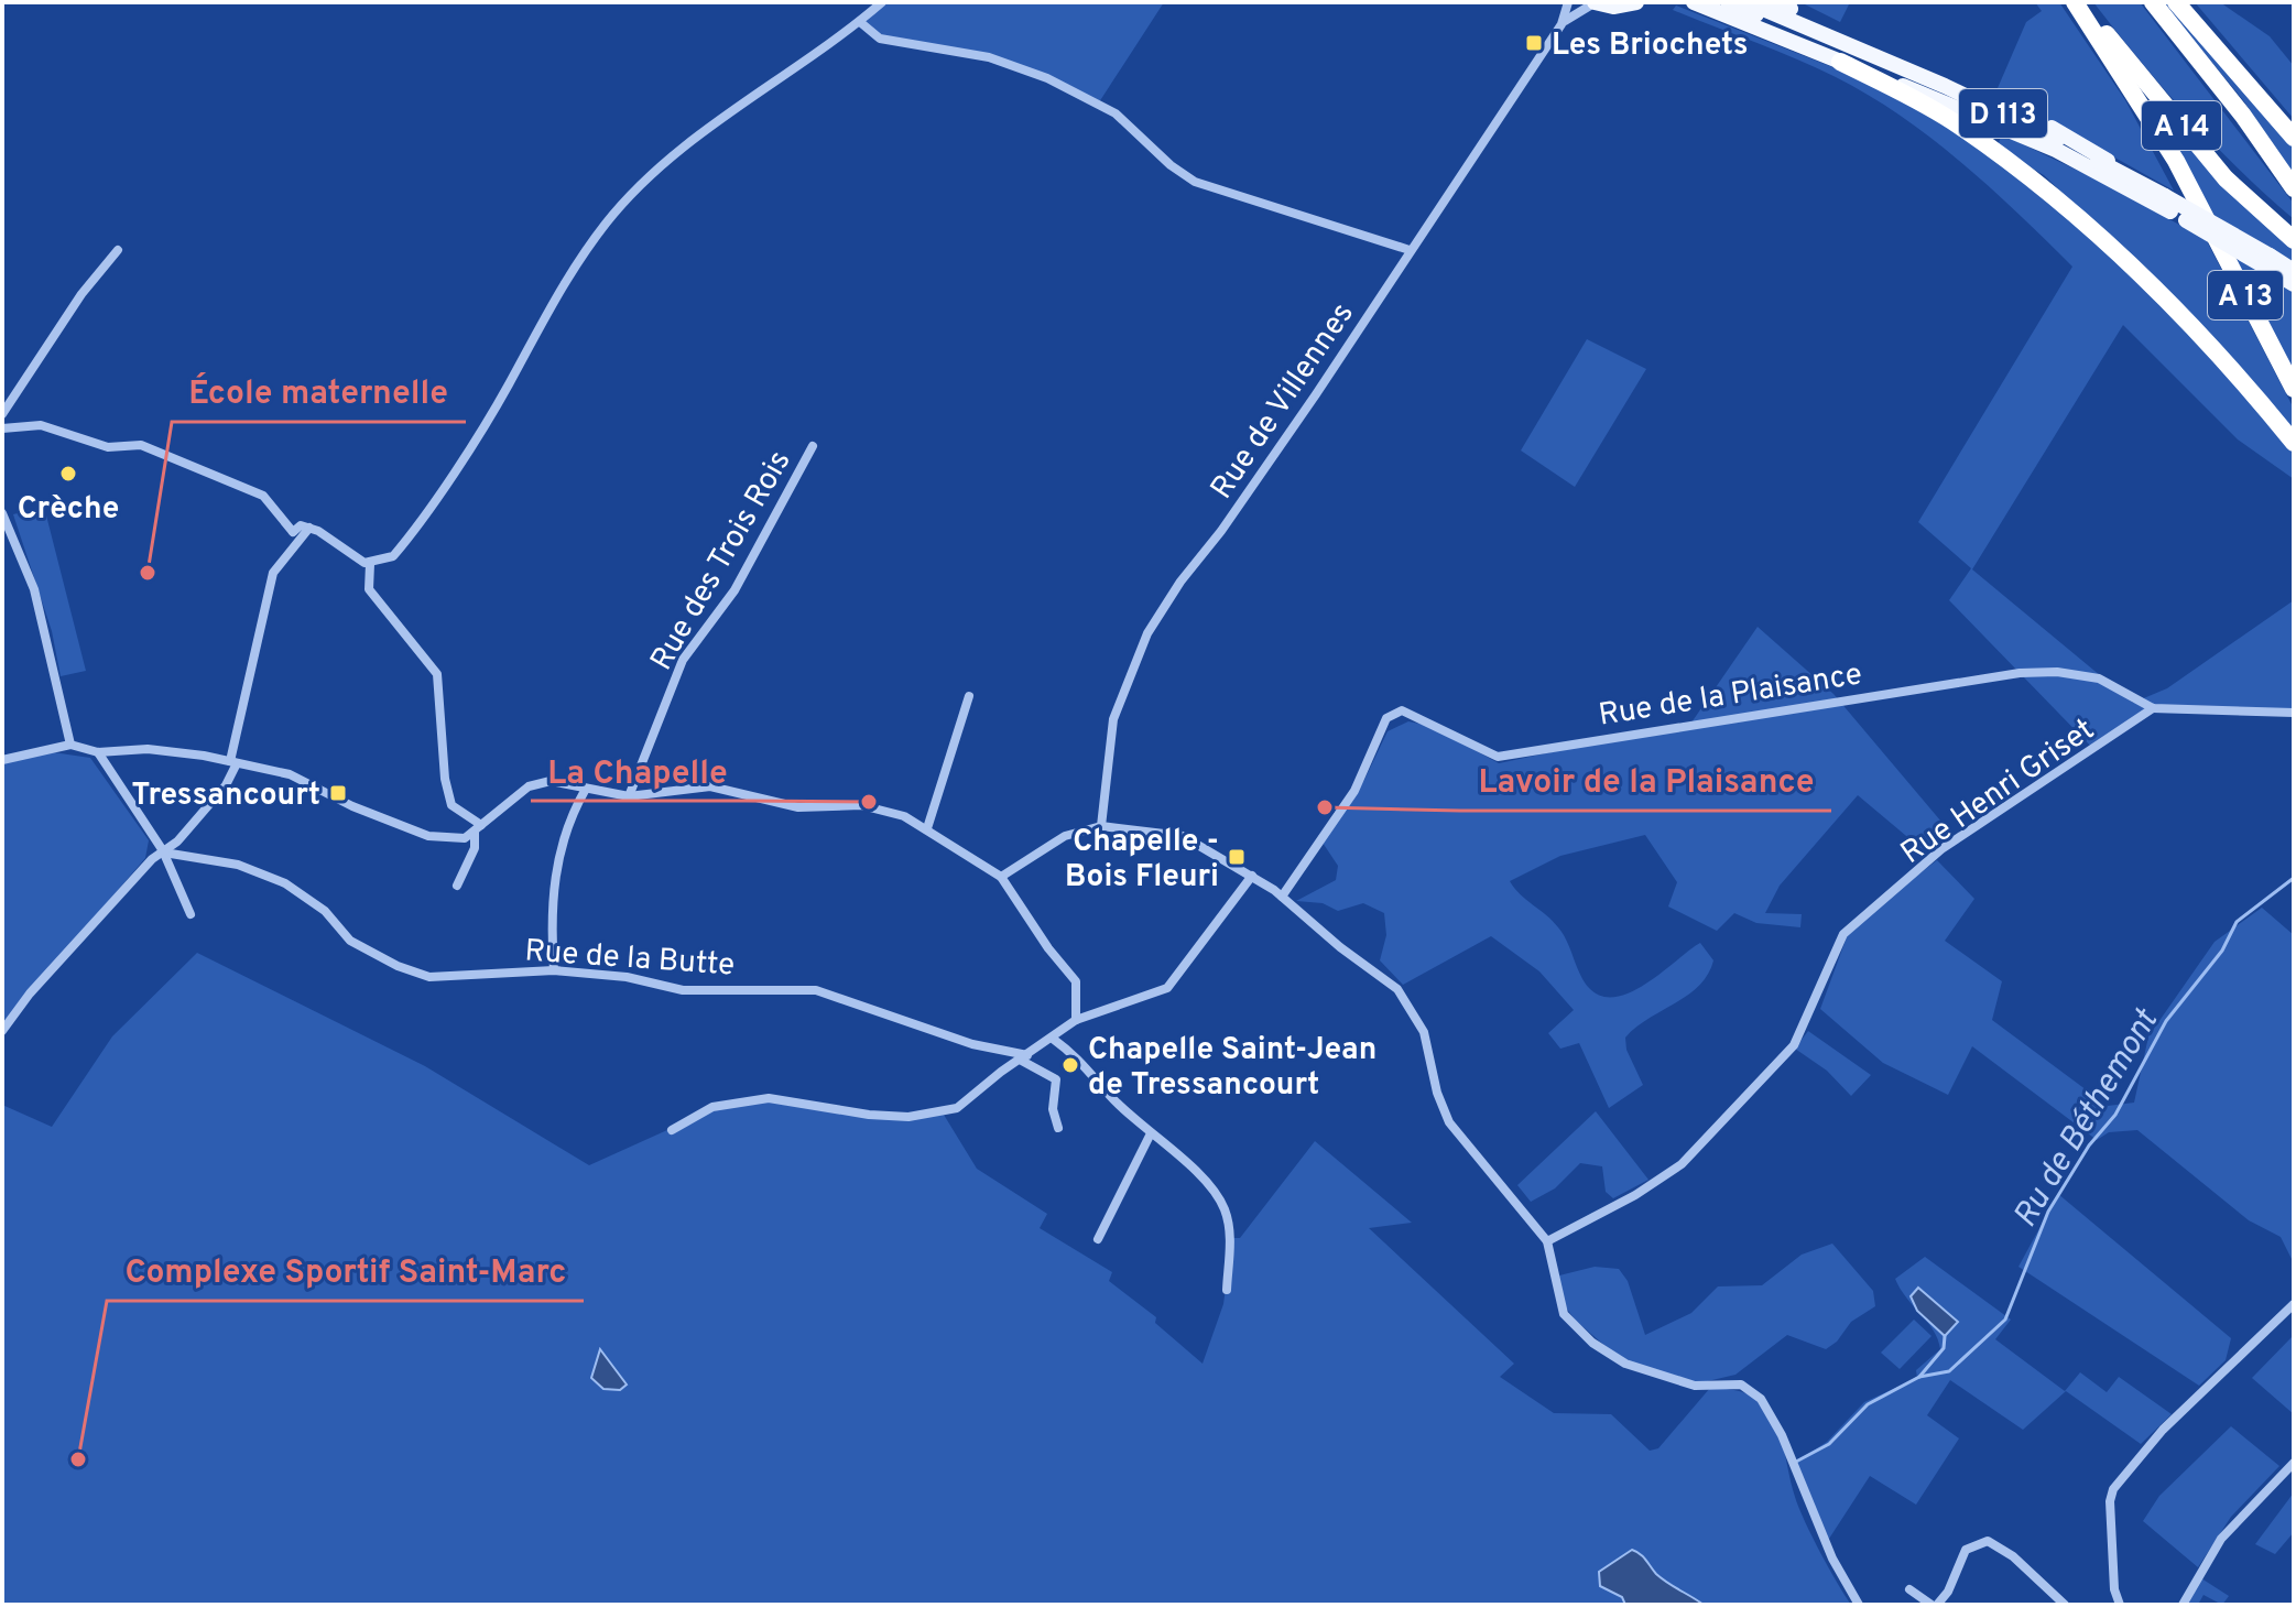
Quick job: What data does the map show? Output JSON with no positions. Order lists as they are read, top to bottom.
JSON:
{
  "streets": {
    "highway": ["A 14", "A 13"],
    "main road": ["D 113"],
    "street": [
      "Rue de Villennes",
      "Rue des Trois Rois",
      "Rue de la Plaisance",
      "Rue Henri Griset",
      "Rue de la Butte"
    ]
  },
  "crossings": [
    ["A 14", "A 13"],
    ["Rue de la Plaisance", "Rue Henri Griset"]
  ],
  "water": ["Ru de Béthemont"],
  "places": {
    "transit": ["Les Briochets", "Tressancourt", "Chapelle - Bois Fleuri"],
    "other": [
      "Crèche",
      "École maternelle",
      "La Chapelle",
      "Lavoir de la Plaisance",
      "Chapelle Saint-Jean de Tressancourt",
      "Complexe Sportif Saint-Marc"
    ]
  }
}
